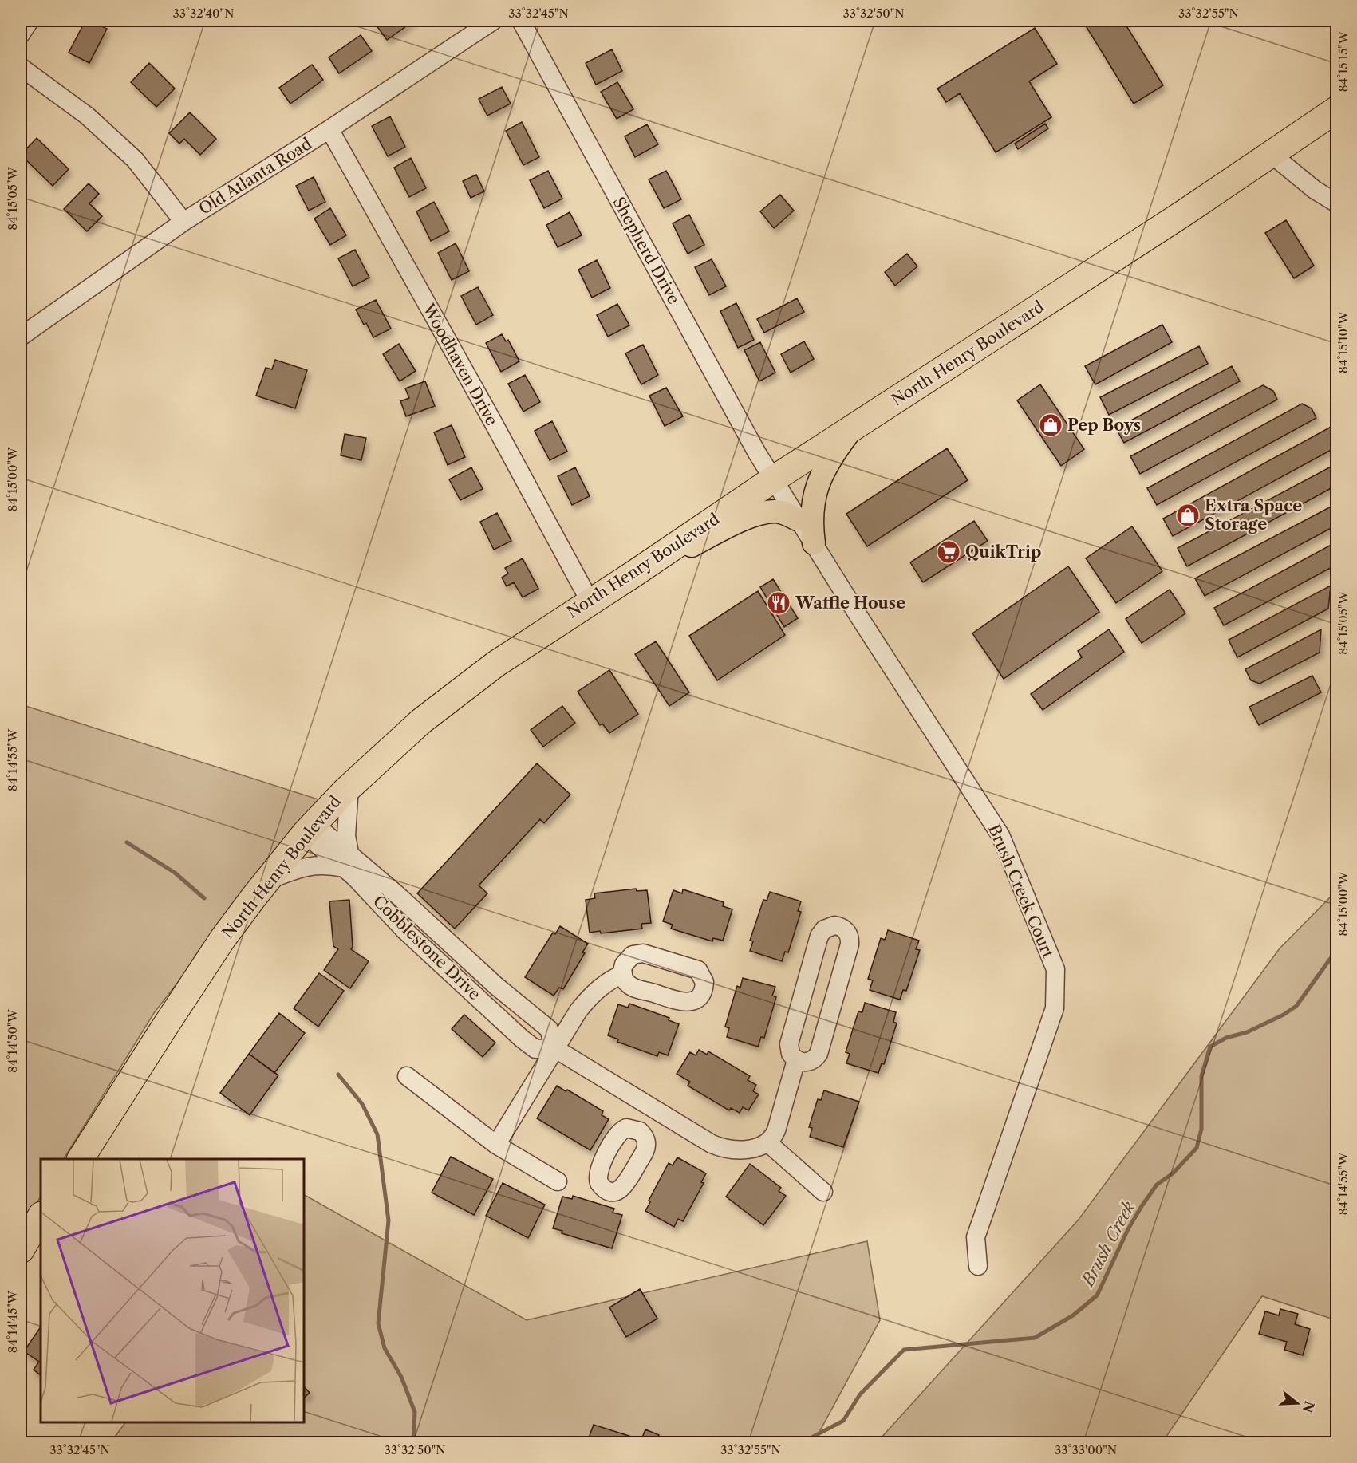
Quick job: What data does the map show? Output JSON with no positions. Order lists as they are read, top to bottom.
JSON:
{
  "streets": {
    "highway": ["North Henry Boulevard"],
    "street": [
      "Old Atlanta Road",
      "Shepherd Drive",
      "Woodhaven Drive",
      "Brush Creek Court",
      "Cobblestone Drive"
    ]
  },
  "crossings": [
    ["Old Atlanta Road", "Woodhaven Drive"],
    ["Shepherd Drive", "North Henry Boulevard"],
    ["Shepherd Drive", "Brush Creek Court"],
    ["North Henry Boulevard", "Woodhaven Drive"],
    ["North Henry Boulevard", "Brush Creek Court"],
    ["North Henry Boulevard", "Cobblestone Drive"]
  ],
  "water": ["Brush Creek"],
  "places": {
    "shop": ["Pep Boys", "Extra Space Storage"],
    "supermarket": ["QuikTrip"],
    "restaurant": ["Waffle House"]
  },
  "north": "right",
  "coordinates": [
    "33°32'40\"N",
    "33°32'45\"N",
    "33°32'50\"N",
    "33°32'55\"N",
    "84°15'15\"W",
    "84°15'05\"W",
    "84°15'10\"W",
    "84°15'00\"W",
    "84°14'55\"W",
    "84°14'50\"W",
    "84°14'45\"W",
    "33°33'00\"N"
  ]
}
